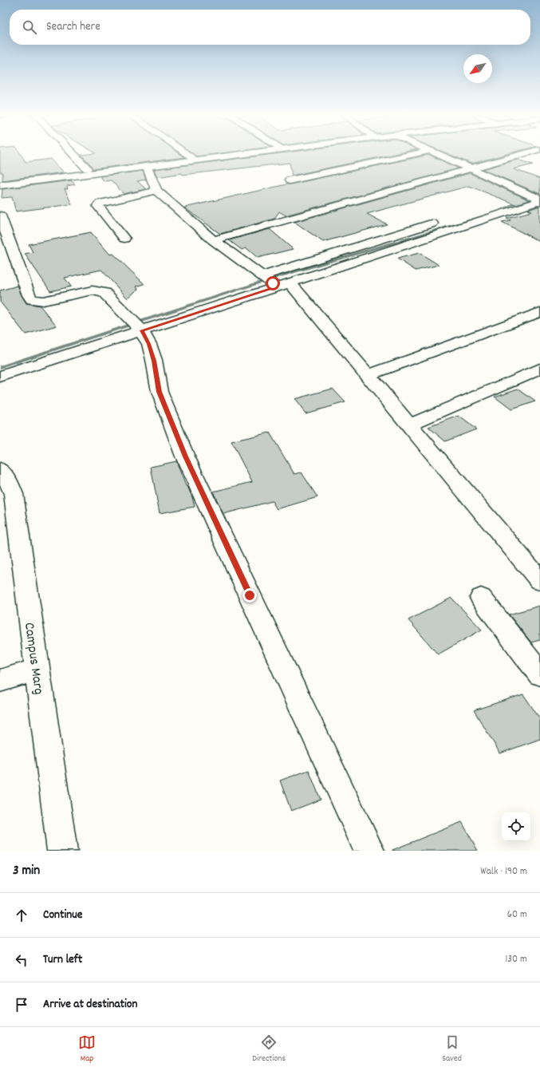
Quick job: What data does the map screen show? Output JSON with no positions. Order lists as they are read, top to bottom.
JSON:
{
  "streets": {
    "street": ["Campus Marg"]
  },
  "north": "bottom left",
  "page": {
    "search": "Search here",
    "heading": ["3 min", "Walk · 190 m"],
    "list": [
      ["Continue", "60 m"],
      ["Turn left", "130 m"],
      "Arrive at destination"
    ],
    "nav": ["Map", "Directions", "Saved"]
  }
}
